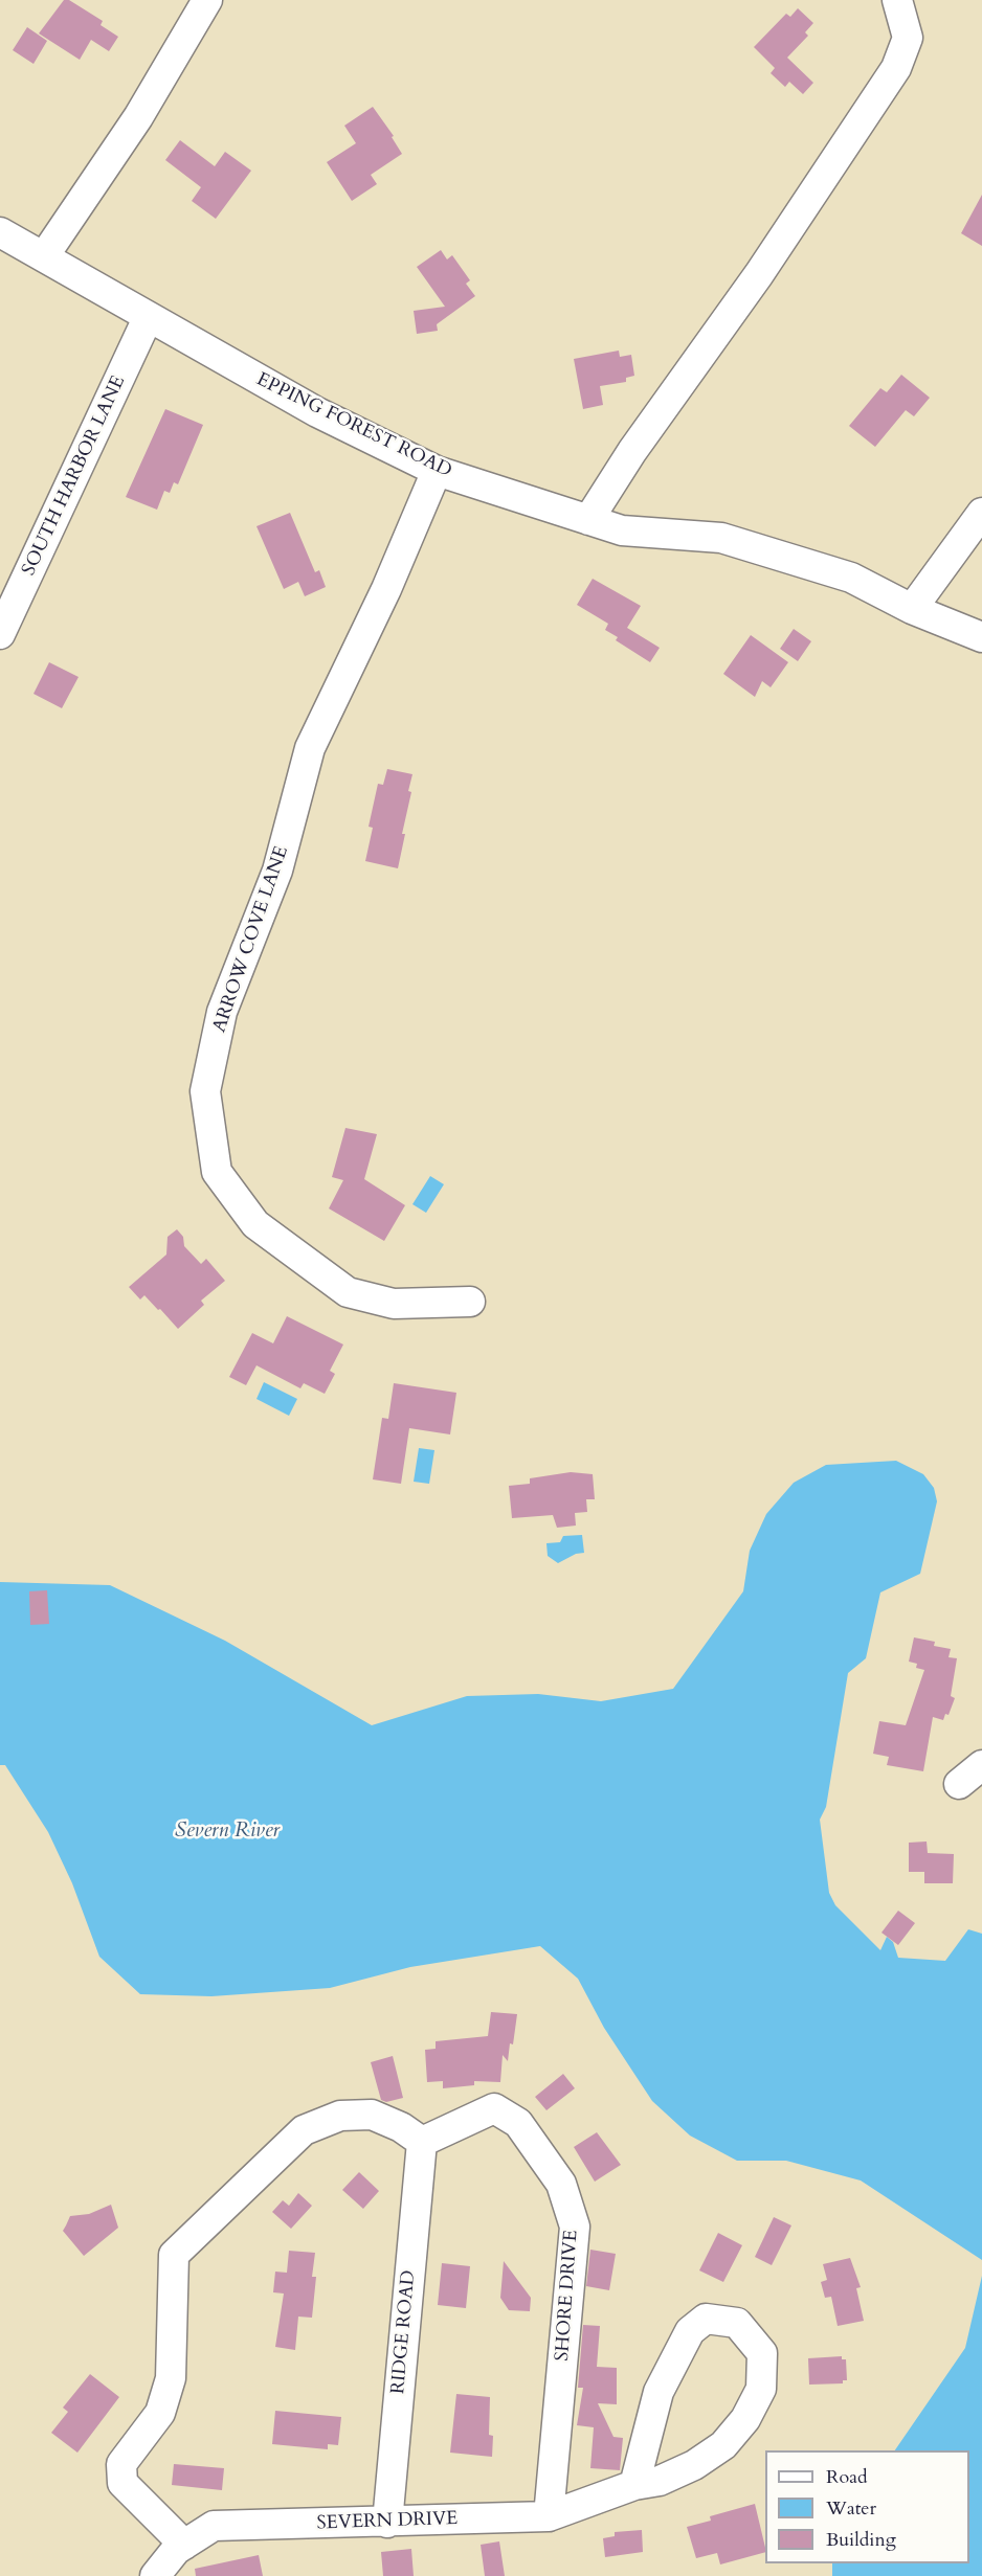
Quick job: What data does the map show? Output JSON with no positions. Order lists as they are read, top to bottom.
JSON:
{
  "streets": {
    "street": [
      "EPPING FOREST ROAD",
      "SOUTH HARBOR LANE",
      "ARROW COVE LANE",
      "SHORE DRIVE",
      "RIDGE ROAD",
      "SEVERN DRIVE"
    ]
  },
  "crossings": [
    ["EPPING FOREST ROAD", "SOUTH HARBOR LANE"],
    ["EPPING FOREST ROAD", "ARROW COVE LANE"],
    ["SHORE DRIVE", "RIDGE ROAD"],
    ["SHORE DRIVE", "SEVERN DRIVE"],
    ["RIDGE ROAD", "SEVERN DRIVE"]
  ],
  "water": ["Severn River"],
  "legend": ["Road", "Water", "Building"]
}
